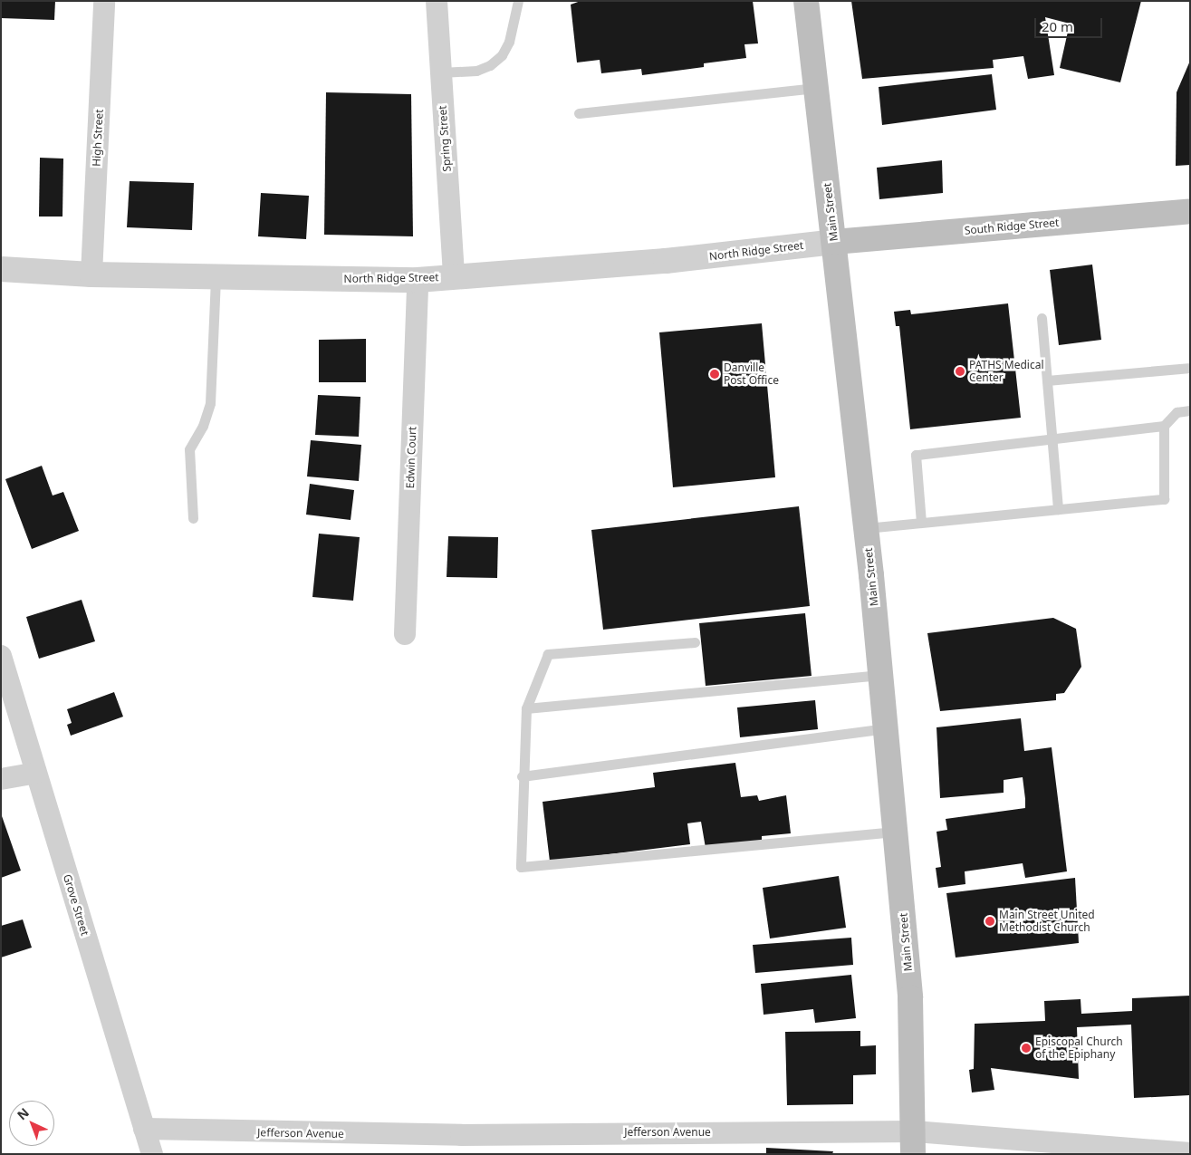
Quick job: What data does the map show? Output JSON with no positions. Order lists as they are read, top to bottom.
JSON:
{
  "streets": {
    "main road": ["Main Street", "South Ridge Street"],
    "street": [
      "High Street",
      "Spring Street",
      "North Ridge Street",
      "Edwin Court",
      "Grove Street",
      "Jefferson Avenue"
    ]
  },
  "crossings": [
    ["High Street", "North Ridge Street"],
    ["Spring Street", "North Ridge Street"],
    ["Main Street", "South Ridge Street"],
    ["Main Street", "North Ridge Street"],
    ["Main Street", "Jefferson Avenue"],
    ["South Ridge Street", "North Ridge Street"],
    ["North Ridge Street", "Edwin Court"],
    ["Grove Street", "Jefferson Avenue"]
  ],
  "places": [
    "PATHS Medical Center",
    "Danville Post Office",
    "Main Street United Methodist Church",
    "Episcopal Church of the Epiphany"
  ],
  "scale_bar": "20 m",
  "north": "top left"
}
